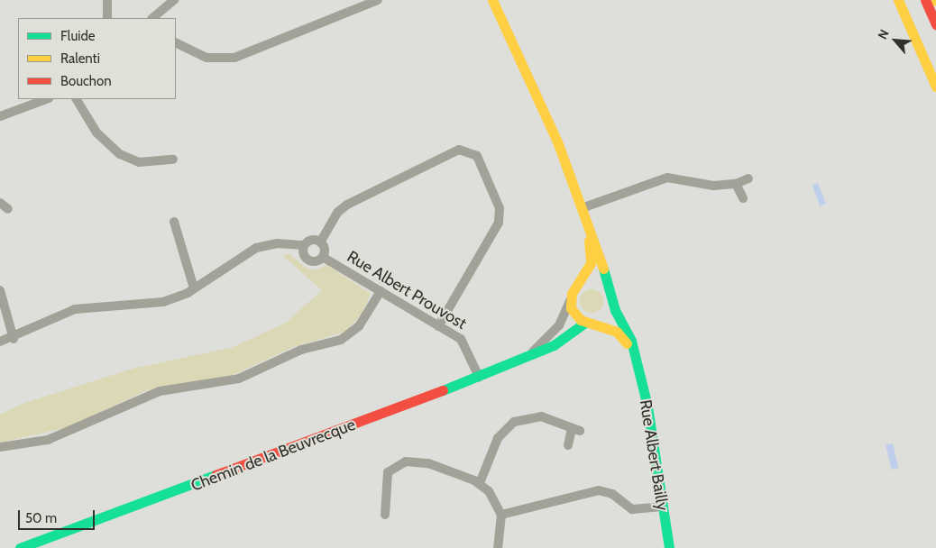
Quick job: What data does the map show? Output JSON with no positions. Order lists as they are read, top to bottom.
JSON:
{
  "streets": {
    "main road": ["Chemin de la Beuvrecque", "Rue Albert Bailly"],
    "street": ["Rue Albert Prouvost"]
  },
  "crossings": [
    ["Rue Albert Prouvost", "Chemin de la Beuvrecque"]
  ],
  "legend": ["Fluide", "Ralenti", "Bouchon"],
  "scale_bar": "50 m",
  "north": "top left"
}
